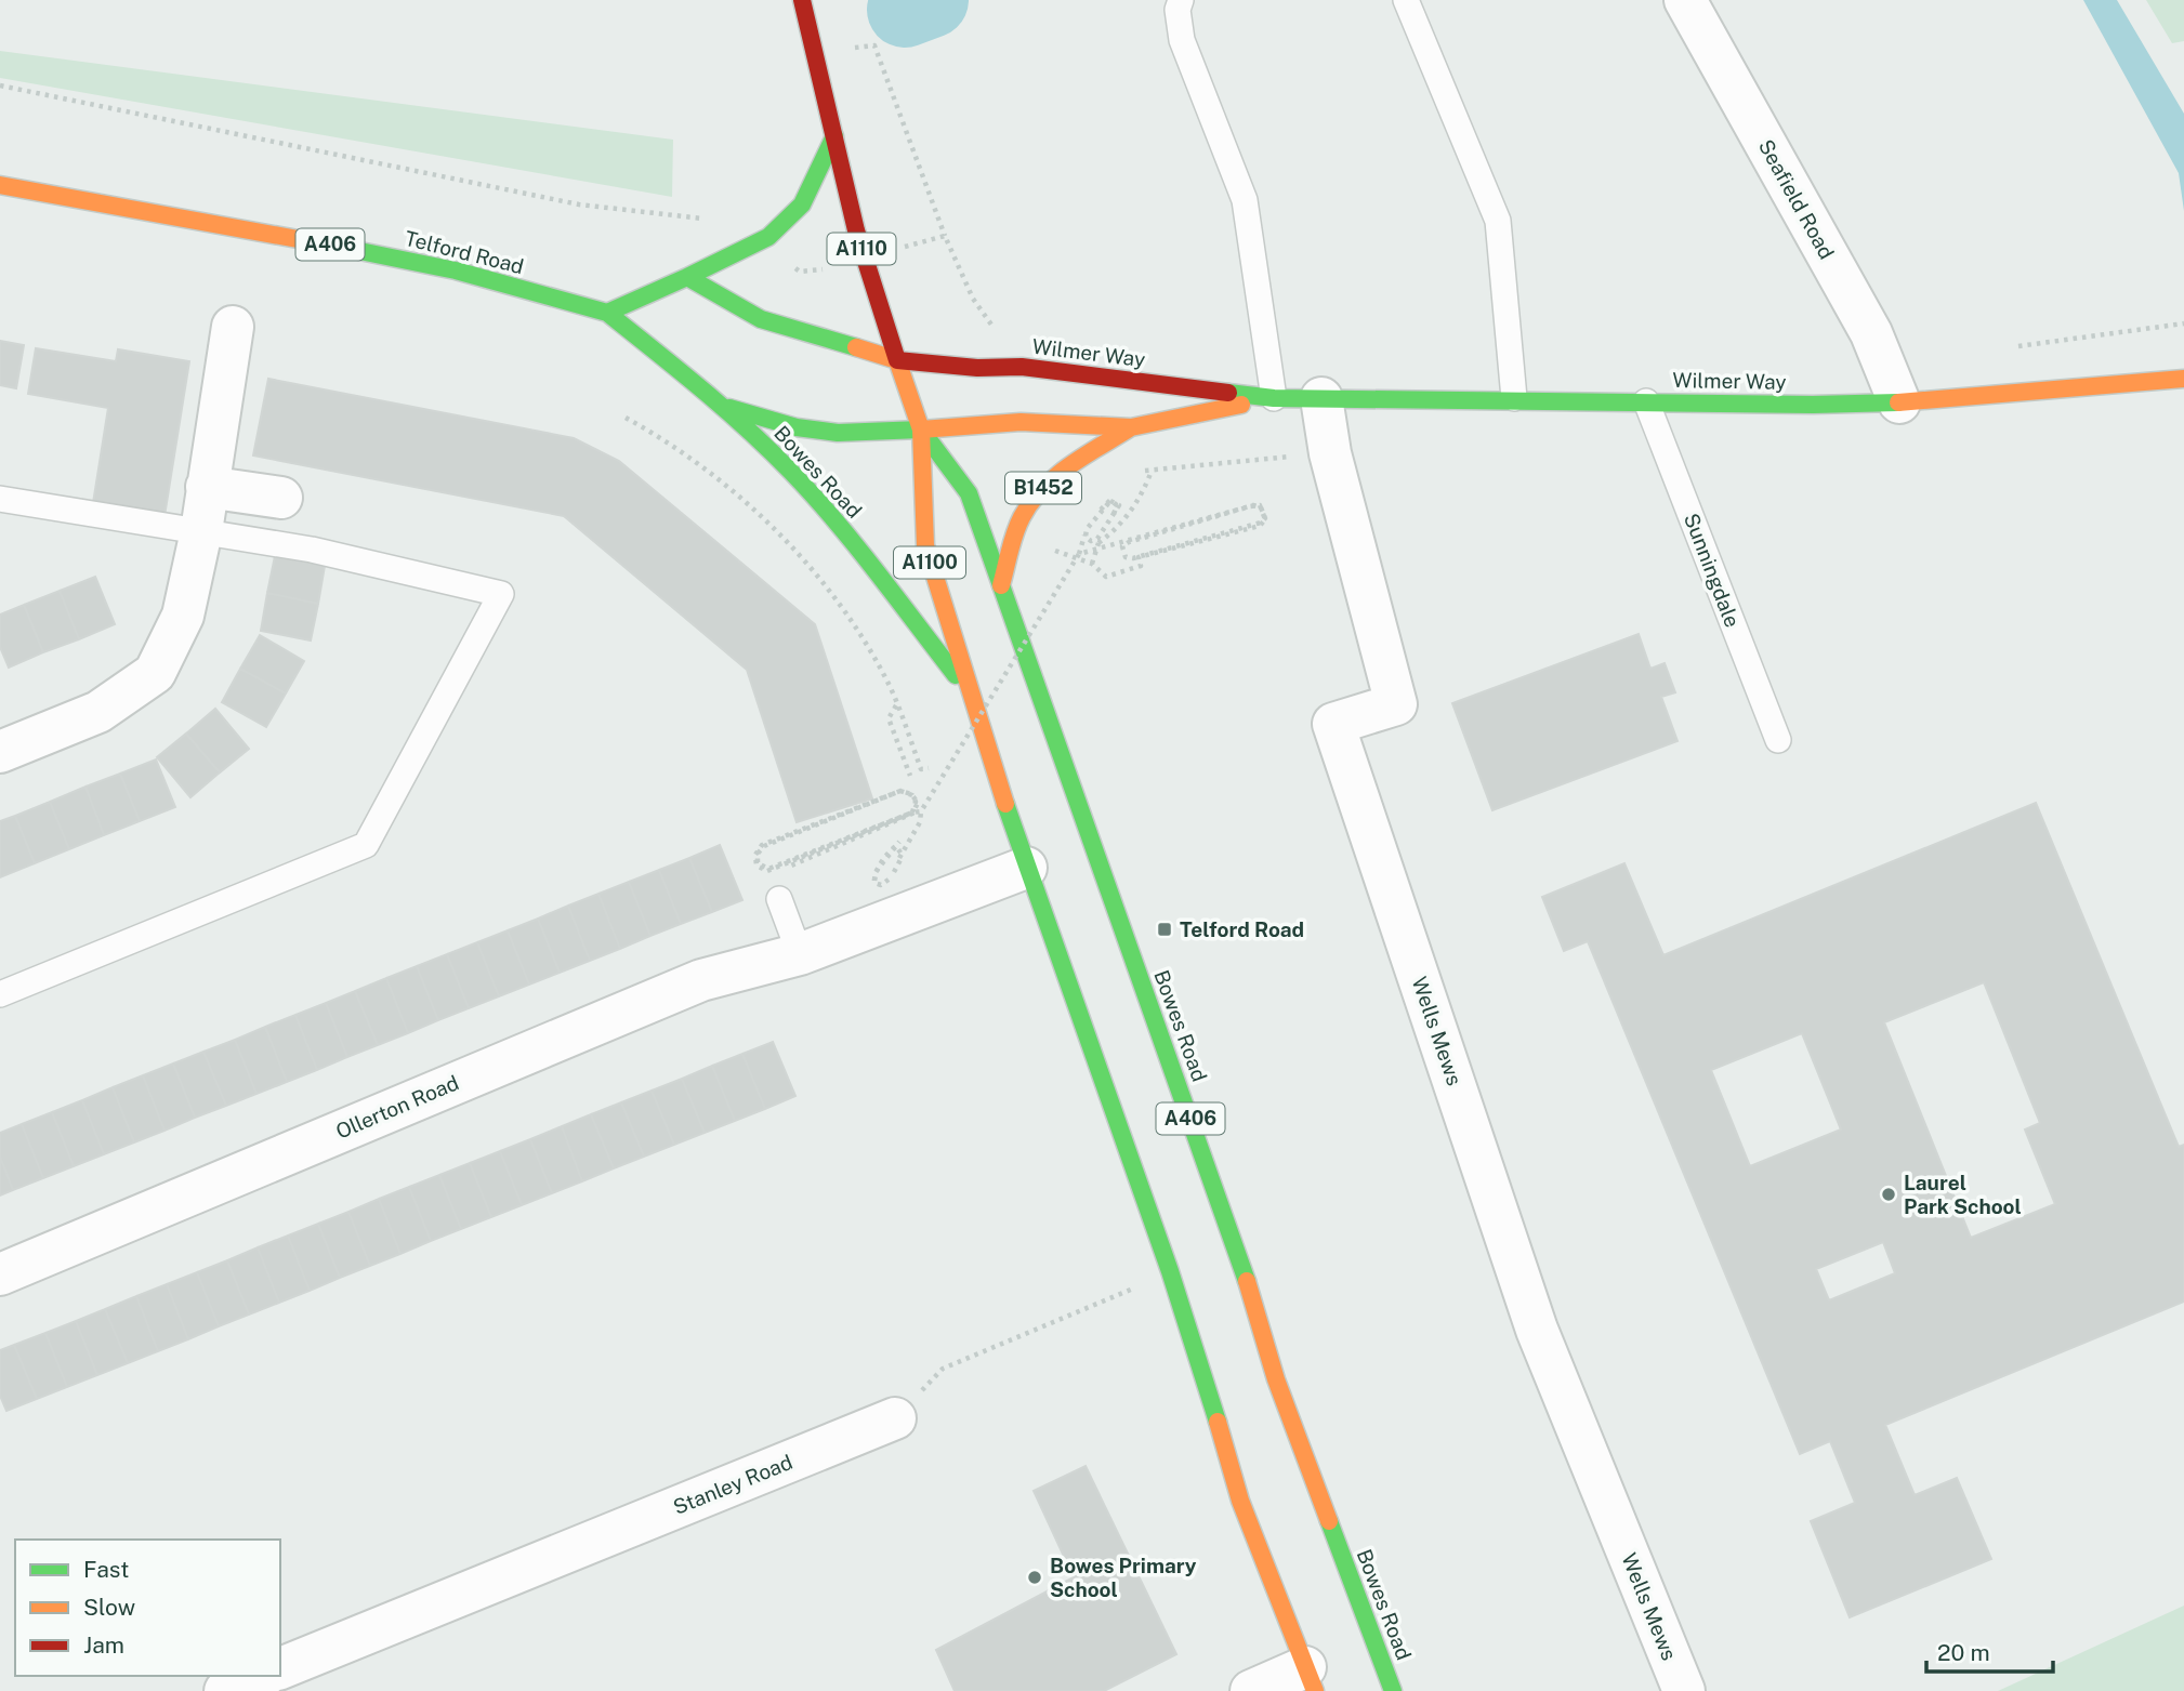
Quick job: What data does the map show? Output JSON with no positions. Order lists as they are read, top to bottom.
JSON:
{
  "streets": {
    "main road": [
      "A406",
      "A1110",
      "Telford Road",
      "Wilmer Way",
      "Bowes Road",
      "B1452",
      "A1100"
    ],
    "street": [
      "Seafield Road",
      "Wells Mews",
      "Ollerton Road",
      "Stanley Road"
    ],
    "lane": ["Sunningdale"]
  },
  "crossings": [
    ["Seafield Road", "Wilmer Way"],
    ["Telford Road", "Bowes Road"],
    ["Wilmer Way", "Bowes Road"],
    ["Wilmer Way", "B1452"],
    ["Wilmer Way", "Sunningdale"],
    ["Wilmer Way", "Wells Mews"],
    ["Bowes Road", "B1452"],
    ["Bowes Road", "Ollerton Road"]
  ],
  "places": {
    "transit": ["Telford Road"],
    "other": ["Laurel Park School", "Bowes Primary School"]
  },
  "legend": ["Fast", "Slow", "Jam"],
  "scale_bar": "20 m"
}
